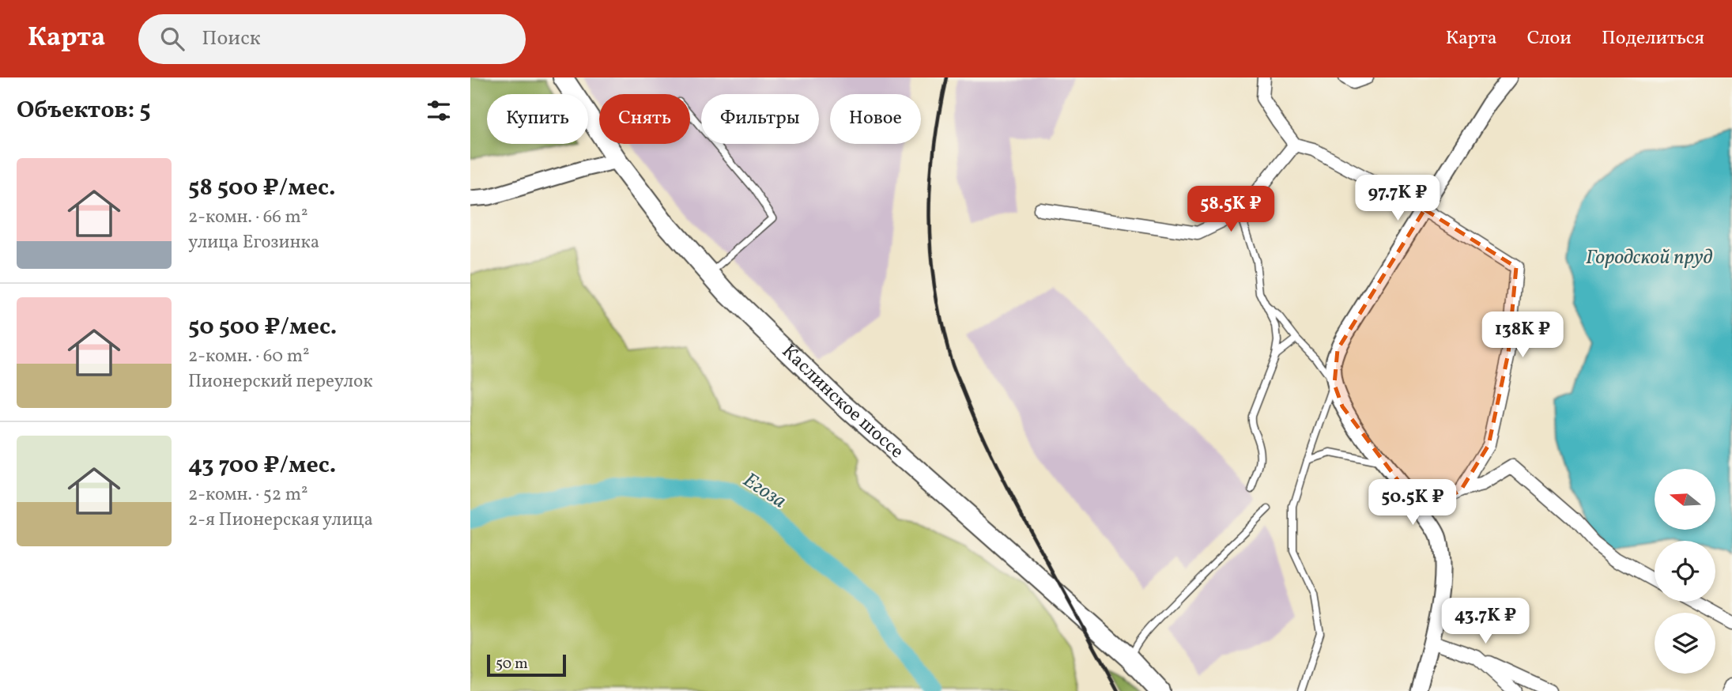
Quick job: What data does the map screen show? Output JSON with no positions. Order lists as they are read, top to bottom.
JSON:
{
  "streets": {
    "main road": ["Каслинское шоссе"]
  },
  "water": ["Городской пруд", "Егоза"],
  "scale_bar": "50 m",
  "north": "left",
  "page": {
    "header": "Карта",
    "search": "Поиск",
    "nav": ["Карта", "Слои", "Поделиться"],
    "heading": "Объектов: 5",
    "chip": [
      "Купить",
      "Снять",
      "Фильтры",
      "Новое"
    ],
    "list": [
      {
        "name": "58 500 ₽/мес.",
        "note": "2-комн. · 66 m² · улица Егозинка"
      },
      {
        "name": "50 500 ₽/мес.",
        "note": "2-комн. · 60 m² · Пионерский переулок"
      },
      {
        "name": "43 700 ₽/мес.",
        "note": "2-комн. · 52 m² · 2-я Пионерская улица"
      }
    ],
    "price": [
      "97.7K ₽",
      "58.5K ₽",
      "138K ₽",
      "50.5K ₽",
      "43.7K ₽"
    ],
    "scale": "50 m"
  }
}
